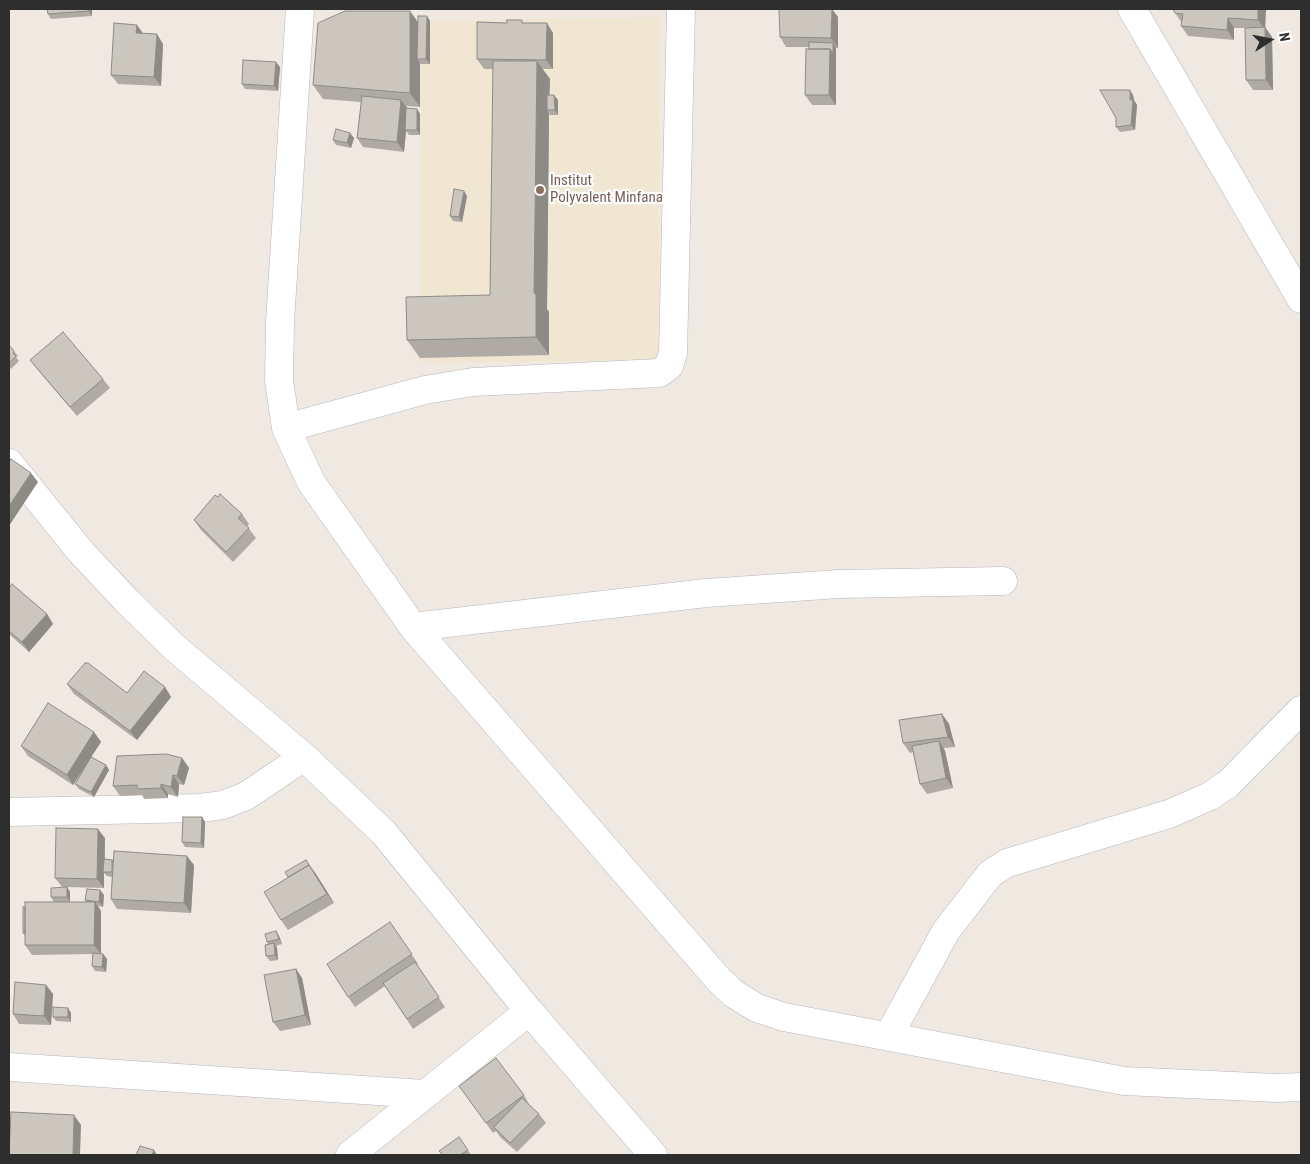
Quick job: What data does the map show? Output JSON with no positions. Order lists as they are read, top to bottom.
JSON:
{
  "places": ["Institut Polyvalent Minfana"],
  "north": "right"
}
